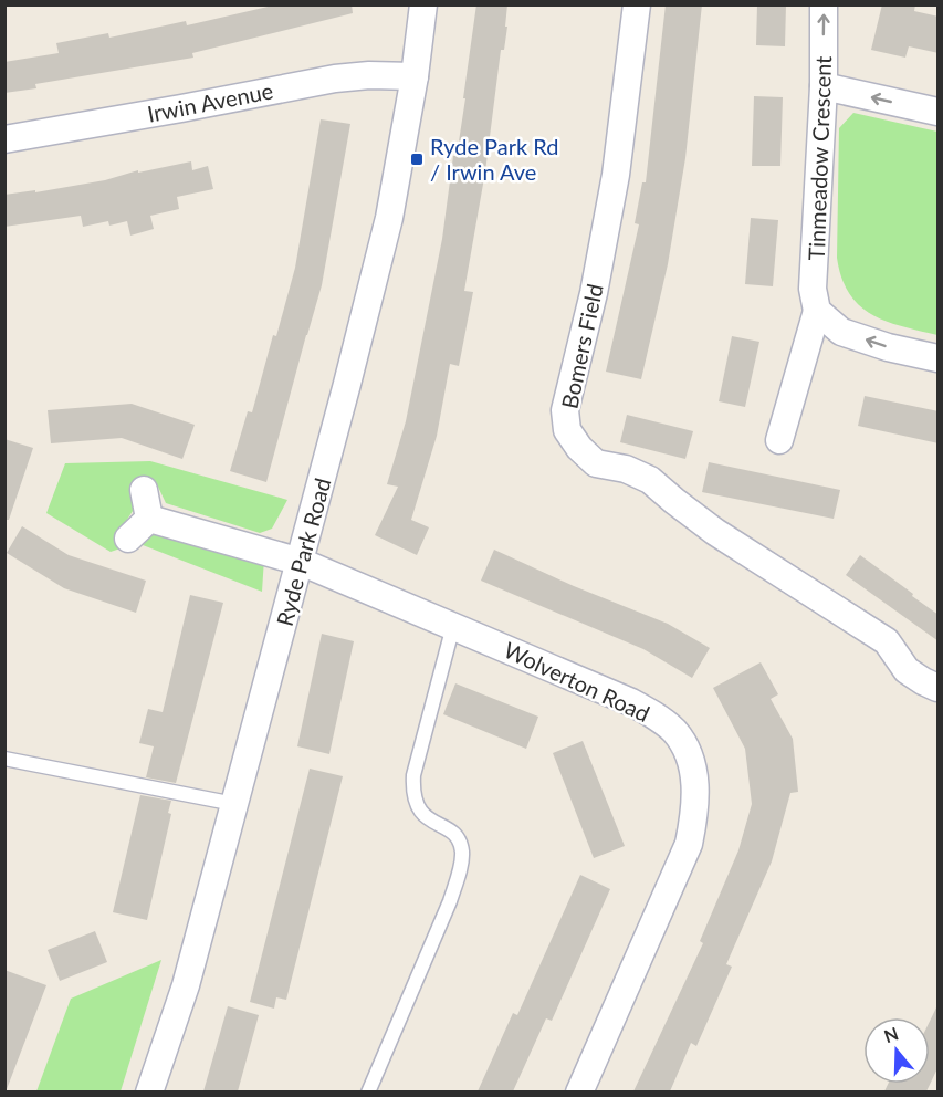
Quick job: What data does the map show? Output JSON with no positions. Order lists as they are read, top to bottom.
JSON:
{
  "streets": {
    "street": [
      "Irwin Avenue",
      "Tinmeadow Crescent",
      "Bomers Field",
      "Ryde Park Road",
      "Wolverton Road"
    ]
  },
  "crossings": [
    ["Irwin Avenue", "Ryde Park Road"],
    ["Ryde Park Road", "Wolverton Road"]
  ],
  "places": {
    "transit": ["Ryde Park Rd / Irwin Ave"]
  },
  "north": "top"
}
